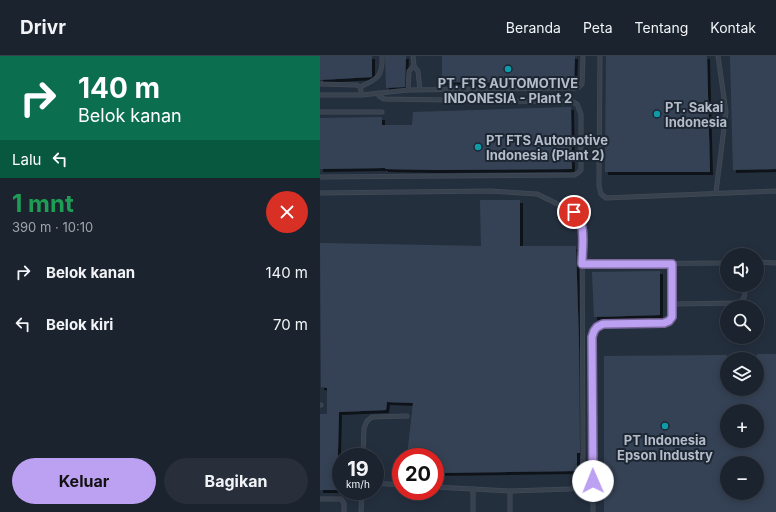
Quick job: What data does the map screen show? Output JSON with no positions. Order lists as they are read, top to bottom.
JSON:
{
  "places": [
    "PT. FTS AUTOMOTIVE INDONESIA - Plant 2",
    "PT. Sakai Indonesia",
    "PT FTS Automotive Indonesia (Plant 2)",
    "PT Indonesia Epson Industry"
  ],
  "page": {
    "header": "Drivr",
    "nav": [
      "Beranda",
      "Peta",
      "Tentang",
      "Kontak"
    ],
    "turn": ["140 m", "Belok kanan"],
    "then": "Lalu",
    "heading": ["1 mnt", "390 m · 10:10"],
    "list": [
      {
        "name": "Belok kanan",
        "value": "140 m"
      },
      {
        "name": "Belok kiri",
        "value": "70 m"
      }
    ],
    "map_buttons": ["+", "−"],
    "speed": "19 km/h",
    "limit": "20",
    "buttons": ["Keluar", "Bagikan"]
  }
}
